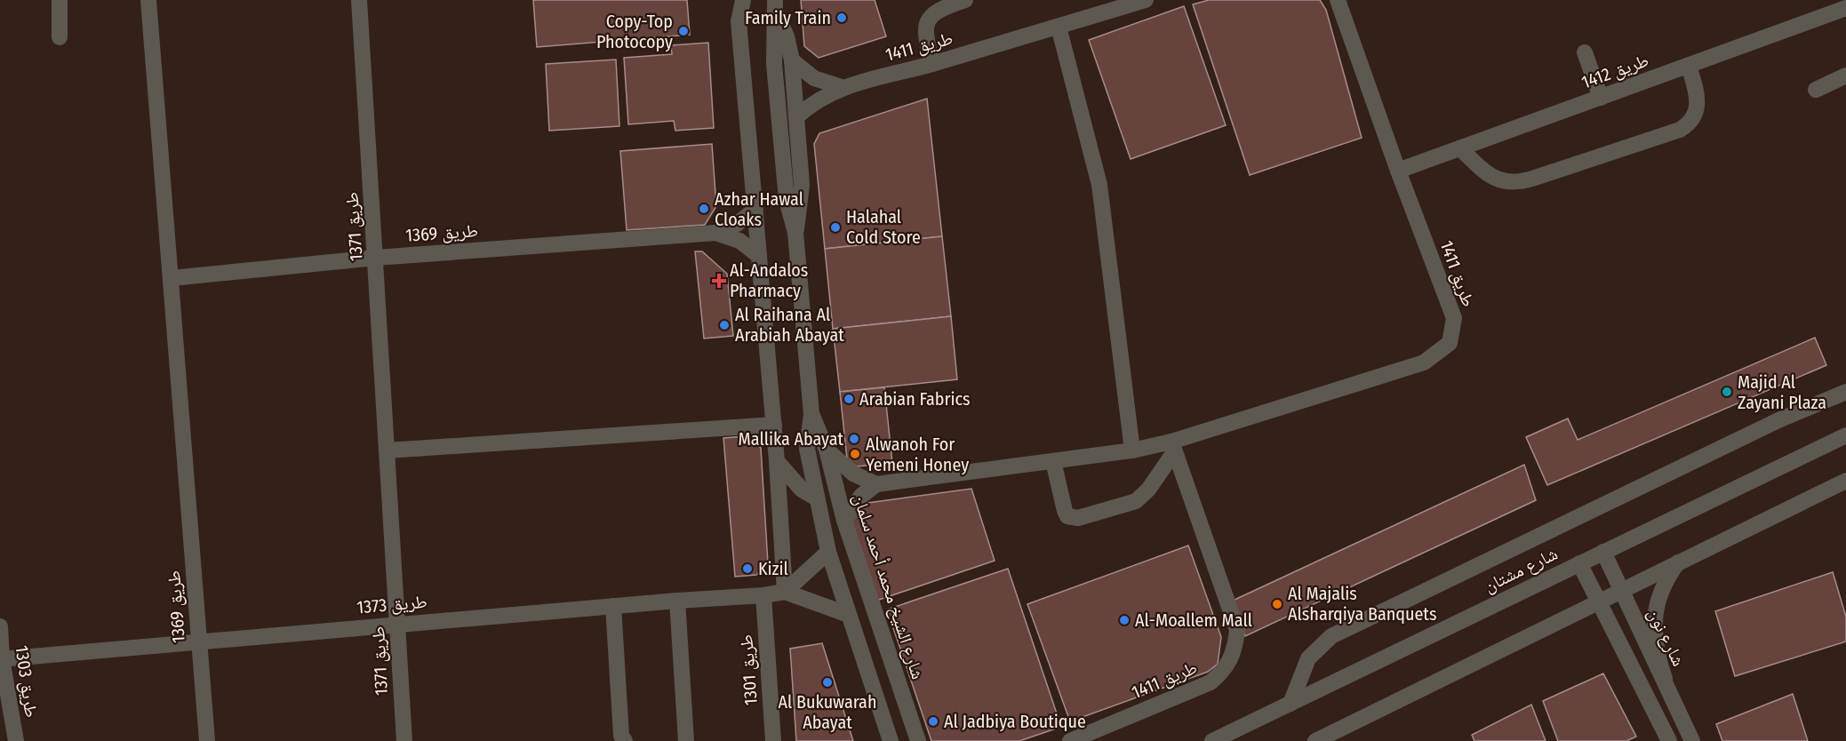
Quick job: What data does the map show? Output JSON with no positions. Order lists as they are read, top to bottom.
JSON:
{
  "streets": {
    "street": [
      "طريق 1411",
      "طريق 1412",
      "طريق 1371",
      "طريق 1369",
      "شارع مشتان",
      "شارع الشيخ محمد أحمد سلمان",
      "طريق 1373",
      "شارع نون",
      "طريق 1301",
      "طريق 1303"
    ]
  },
  "crossings": [
    ["طريق 1411", "طريق 1412"],
    ["طريق 1411", "شارع الشيخ محمد أحمد سلمان"],
    ["طريق 1371", "طريق 1369"],
    ["طريق 1371", "طريق 1373"],
    ["طريق 1369", "طريق 1373"],
    ["شارع مشتان", "شارع نون"],
    ["طريق 1373", "طريق 1301"],
    ["طريق 1373", "طريق 1303"]
  ],
  "places": {
    "other": [
      "Family Train",
      "Copy-Top Photocopy",
      "Azhar Hawal Cloaks",
      "Halahal Cold Store",
      "Al Raihana Al Arabiah Abayat",
      "Majid Al Zayani Plaza",
      "Arabian Fabrics",
      "Mallika Abayat",
      "Alwanoh For Yemeni Honey",
      "Kizil",
      "Al Majalis Alsharqiya Banquets",
      "Al-Moallem Mall",
      "Al Bukuwarah Abayat",
      "Al Jadbiya Boutique"
    ],
    "health": ["Al-Andalos Pharmacy"]
  }
}
